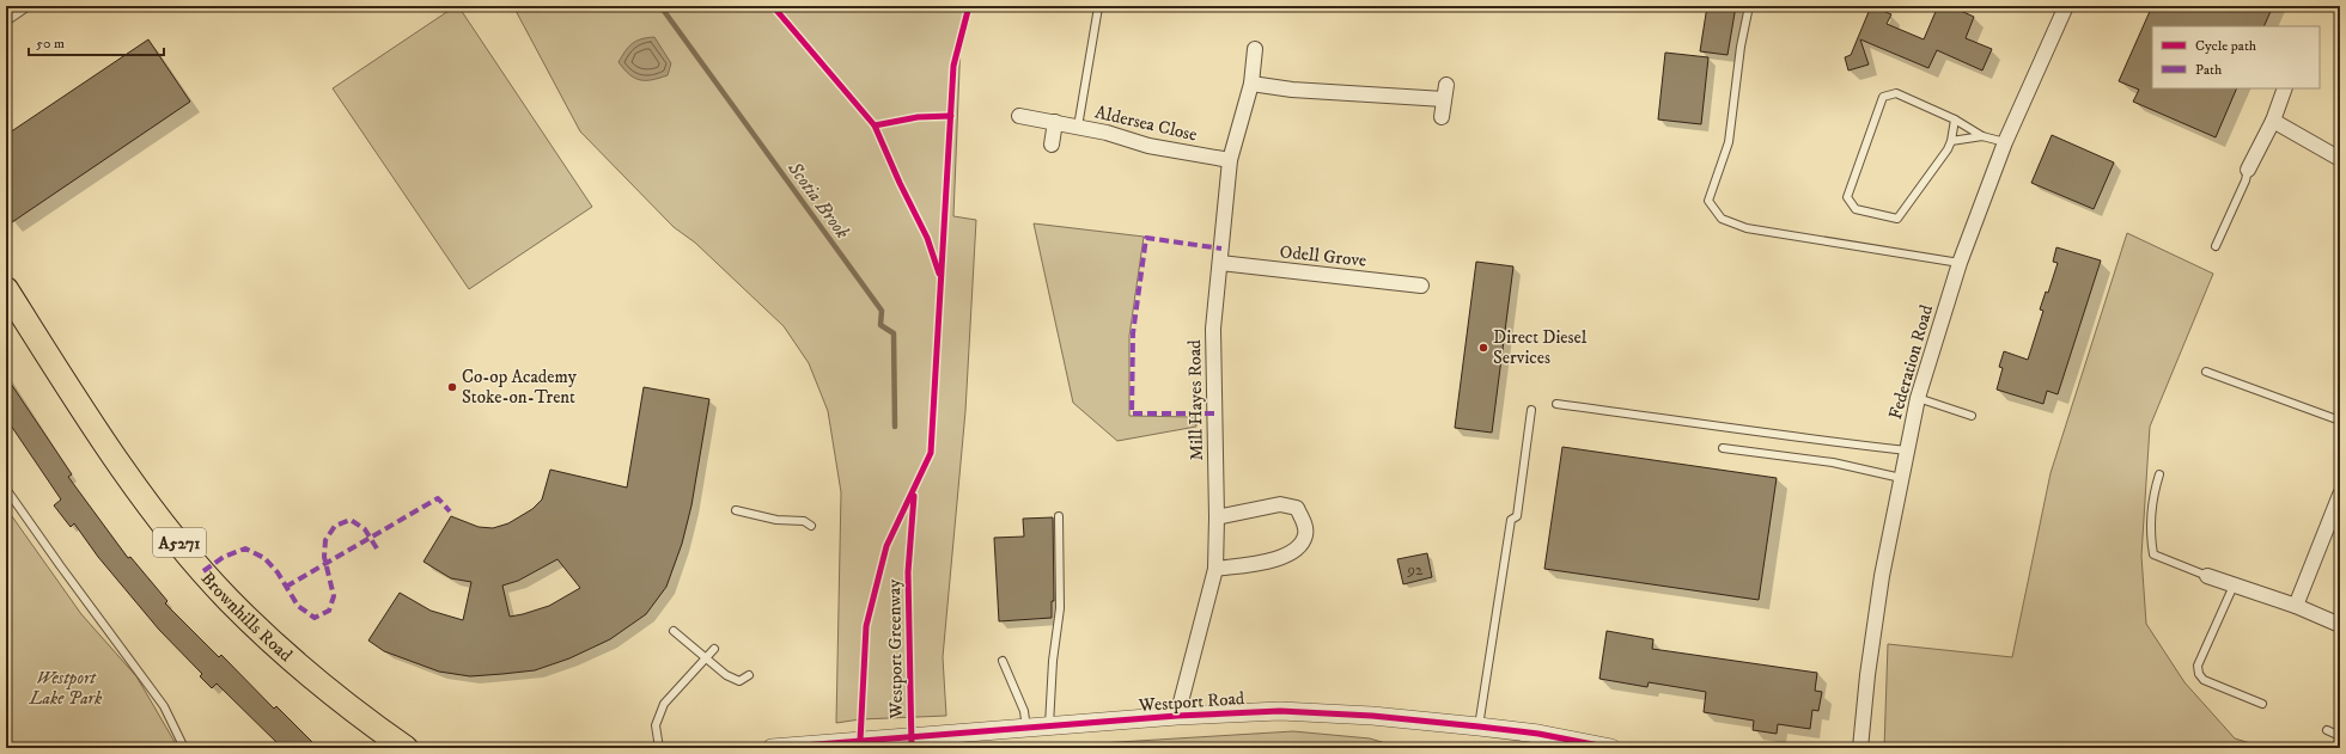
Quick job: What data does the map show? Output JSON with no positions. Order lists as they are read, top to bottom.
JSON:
{
  "streets": {
    "main road": ["A5271", "Brownhills Road"],
    "street": [
      "Aldersea Close",
      "Odell Grove",
      "Federation Road",
      "Mill Hayes Road",
      "Westport Road"
    ],
    "cycle path": ["Westport Greenway"]
  },
  "crossings": [
    ["Aldersea Close", "Mill Hayes Road"],
    ["Odell Grove", "Mill Hayes Road"],
    ["Mill Hayes Road", "Westport Road"]
  ],
  "water": ["Scotia Brook"],
  "parks": ["Westport Lake Park"],
  "places": ["Direct Diesel Services", "Co-op Academy Stoke-on-Trent"],
  "house_numbers": ["92"],
  "legend": ["Cycle path", "Path"],
  "scale_bar": "50 m"
}
